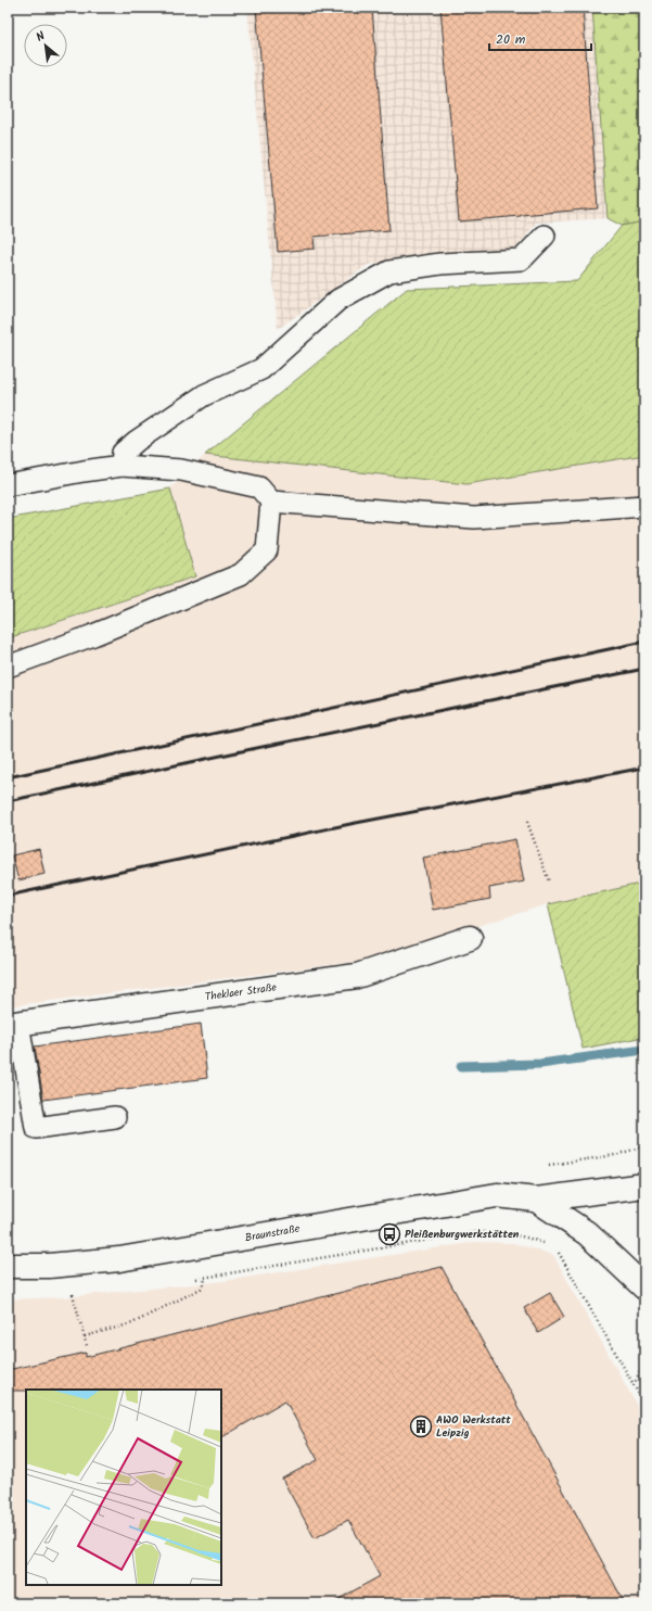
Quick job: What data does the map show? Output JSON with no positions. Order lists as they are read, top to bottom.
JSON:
{
  "streets": {
    "main road": ["Theklaer Straße", "Braunstraße"]
  },
  "places": {
    "bus stop": ["Pleißenburgwerkstätten"],
    "building": ["AWO Werkstatt Leipzig"]
  },
  "scale_bar": "20 m",
  "north": "top left"
}
